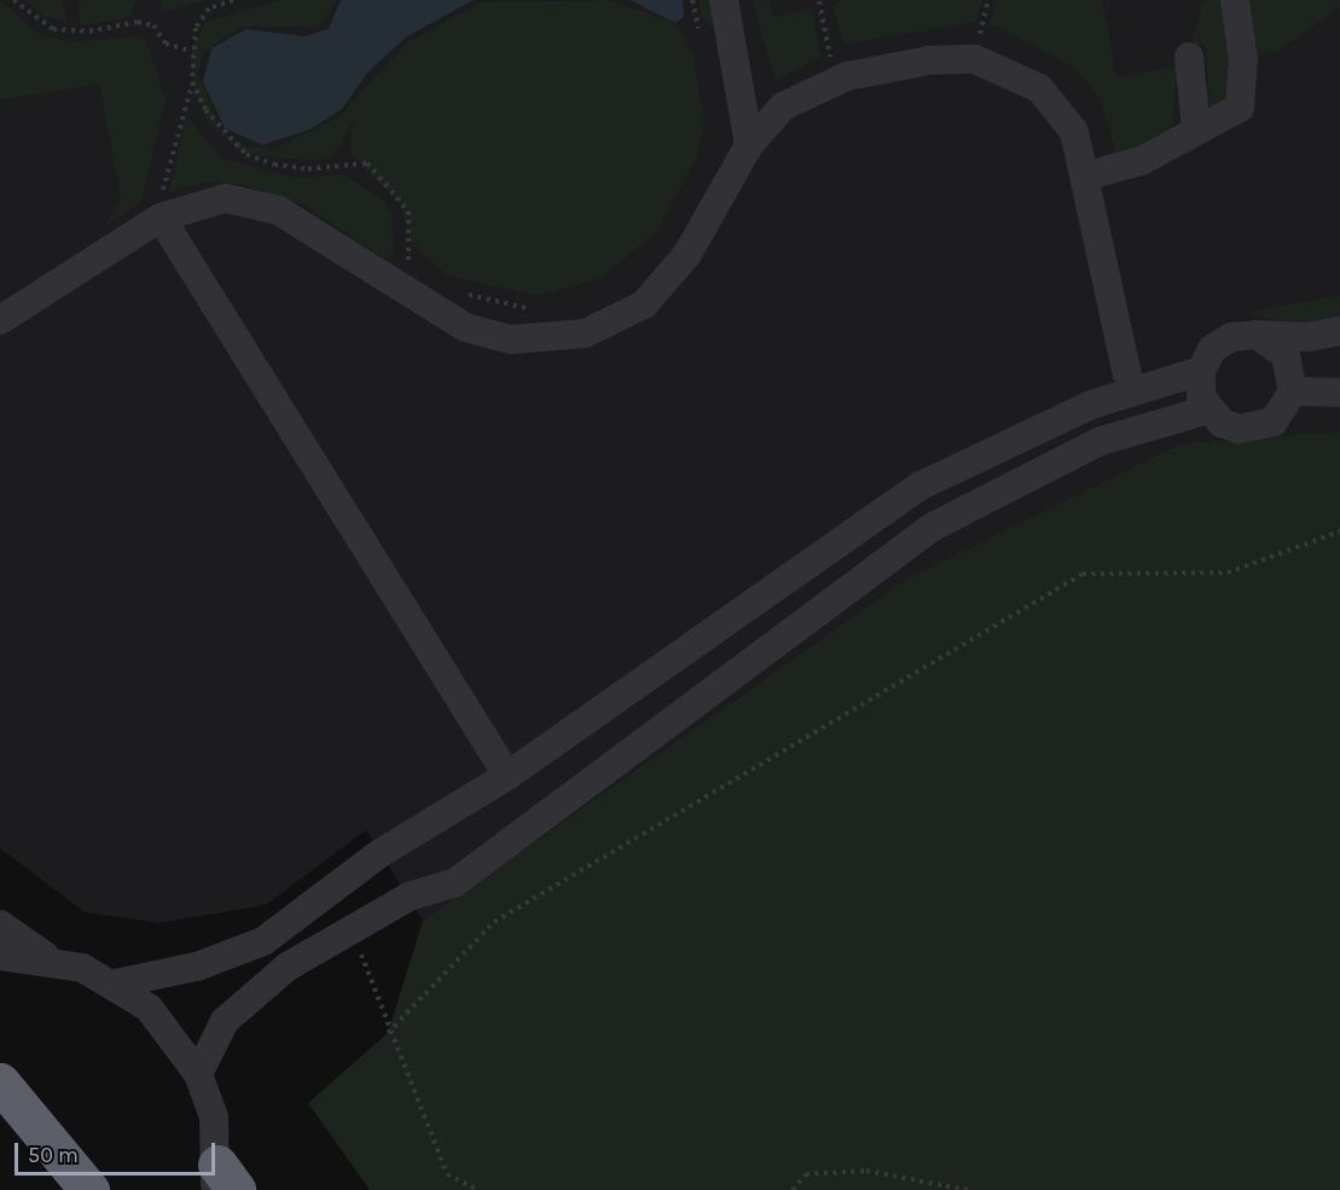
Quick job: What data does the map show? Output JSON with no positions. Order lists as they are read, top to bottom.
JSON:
{
  "scale_bar": "50 m"
}
